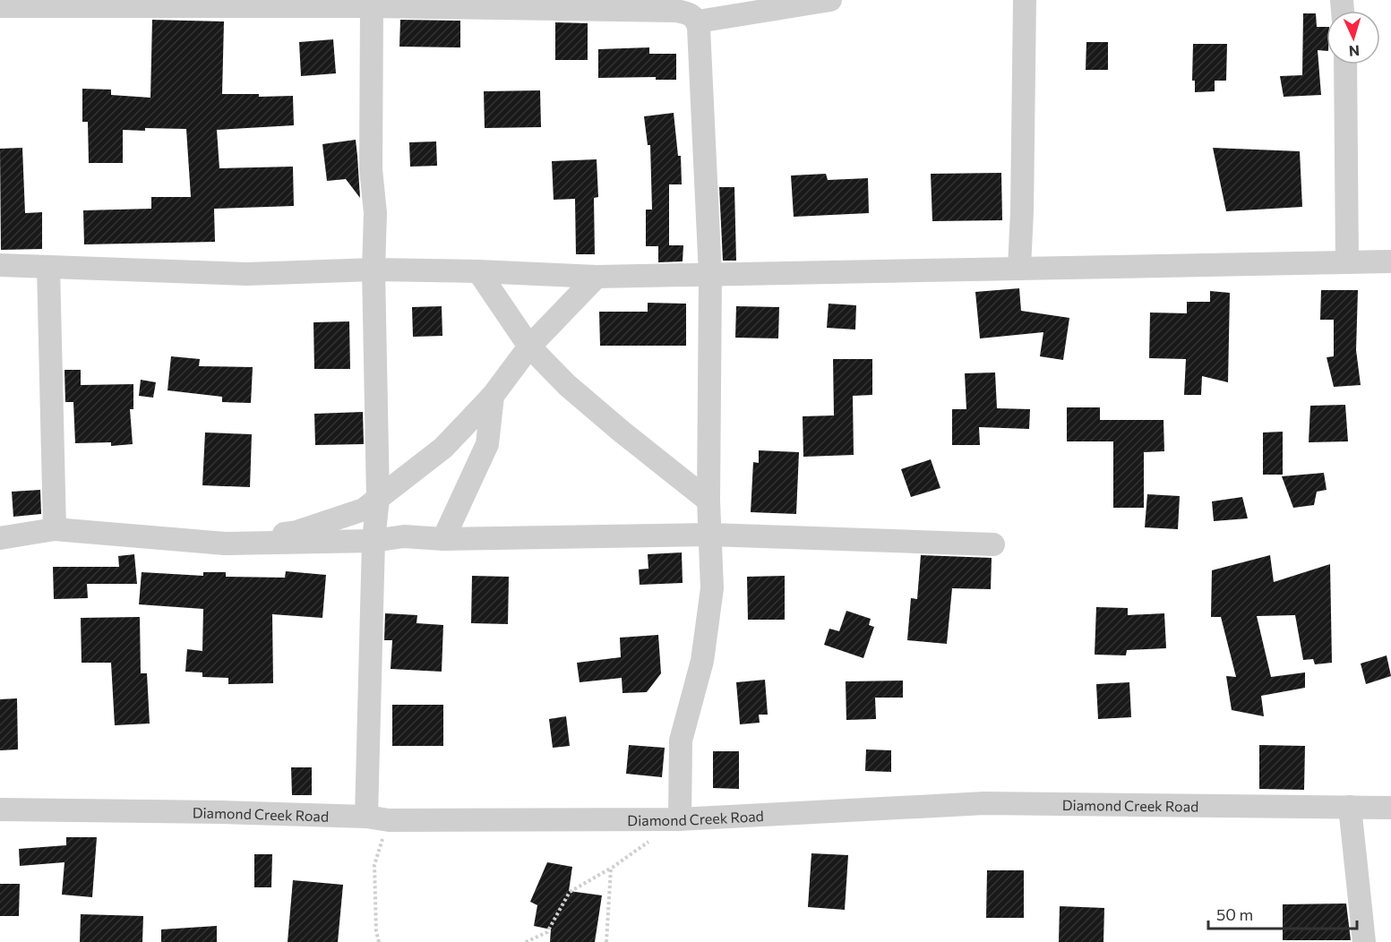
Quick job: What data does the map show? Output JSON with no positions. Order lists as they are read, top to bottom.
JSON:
{
  "streets": {
    "street": ["Diamond Creek Road"]
  },
  "scale_bar": "50 m",
  "north": "bottom"
}
